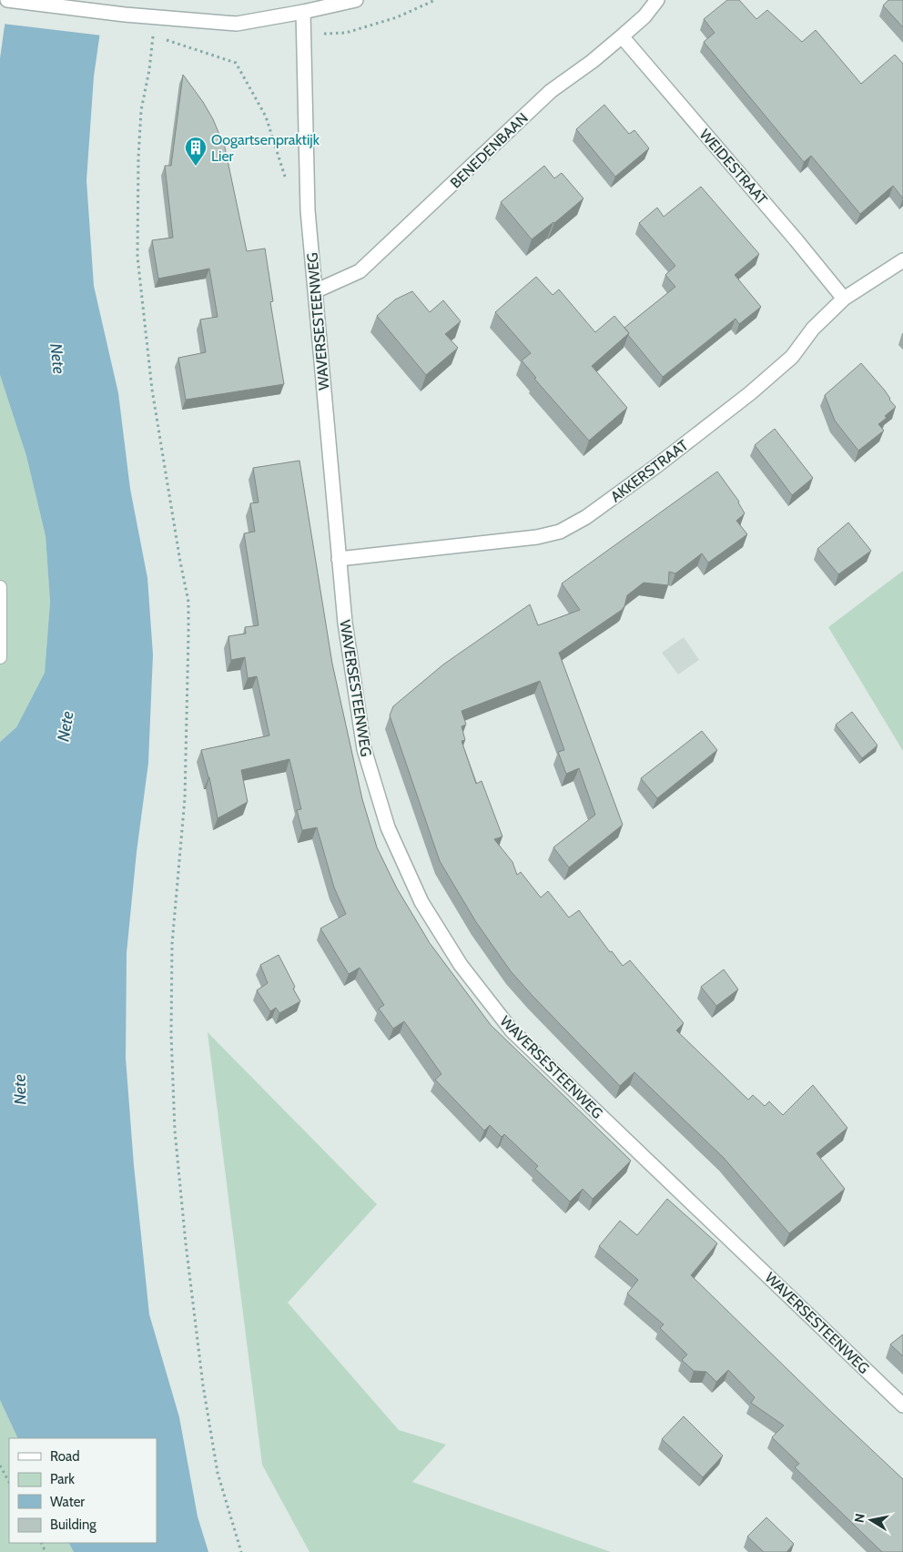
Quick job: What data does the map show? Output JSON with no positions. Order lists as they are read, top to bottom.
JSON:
{
  "streets": {
    "street": [
      "BENEDENBAAN",
      "WEIDESTRAAT",
      "WAVERSESTEENWEG",
      "AKKERSTRAAT"
    ]
  },
  "crossings": [
    ["BENEDENBAAN", "WEIDESTRAAT"],
    ["BENEDENBAAN", "WAVERSESTEENWEG"],
    ["WEIDESTRAAT", "AKKERSTRAAT"],
    ["WAVERSESTEENWEG", "AKKERSTRAAT"]
  ],
  "water": ["Nete"],
  "places": {
    "building": ["Oogartsenpraktijk Lier"]
  },
  "legend": [
    "Road",
    "Park",
    "Water",
    "Building"
  ],
  "north": "left"
}
